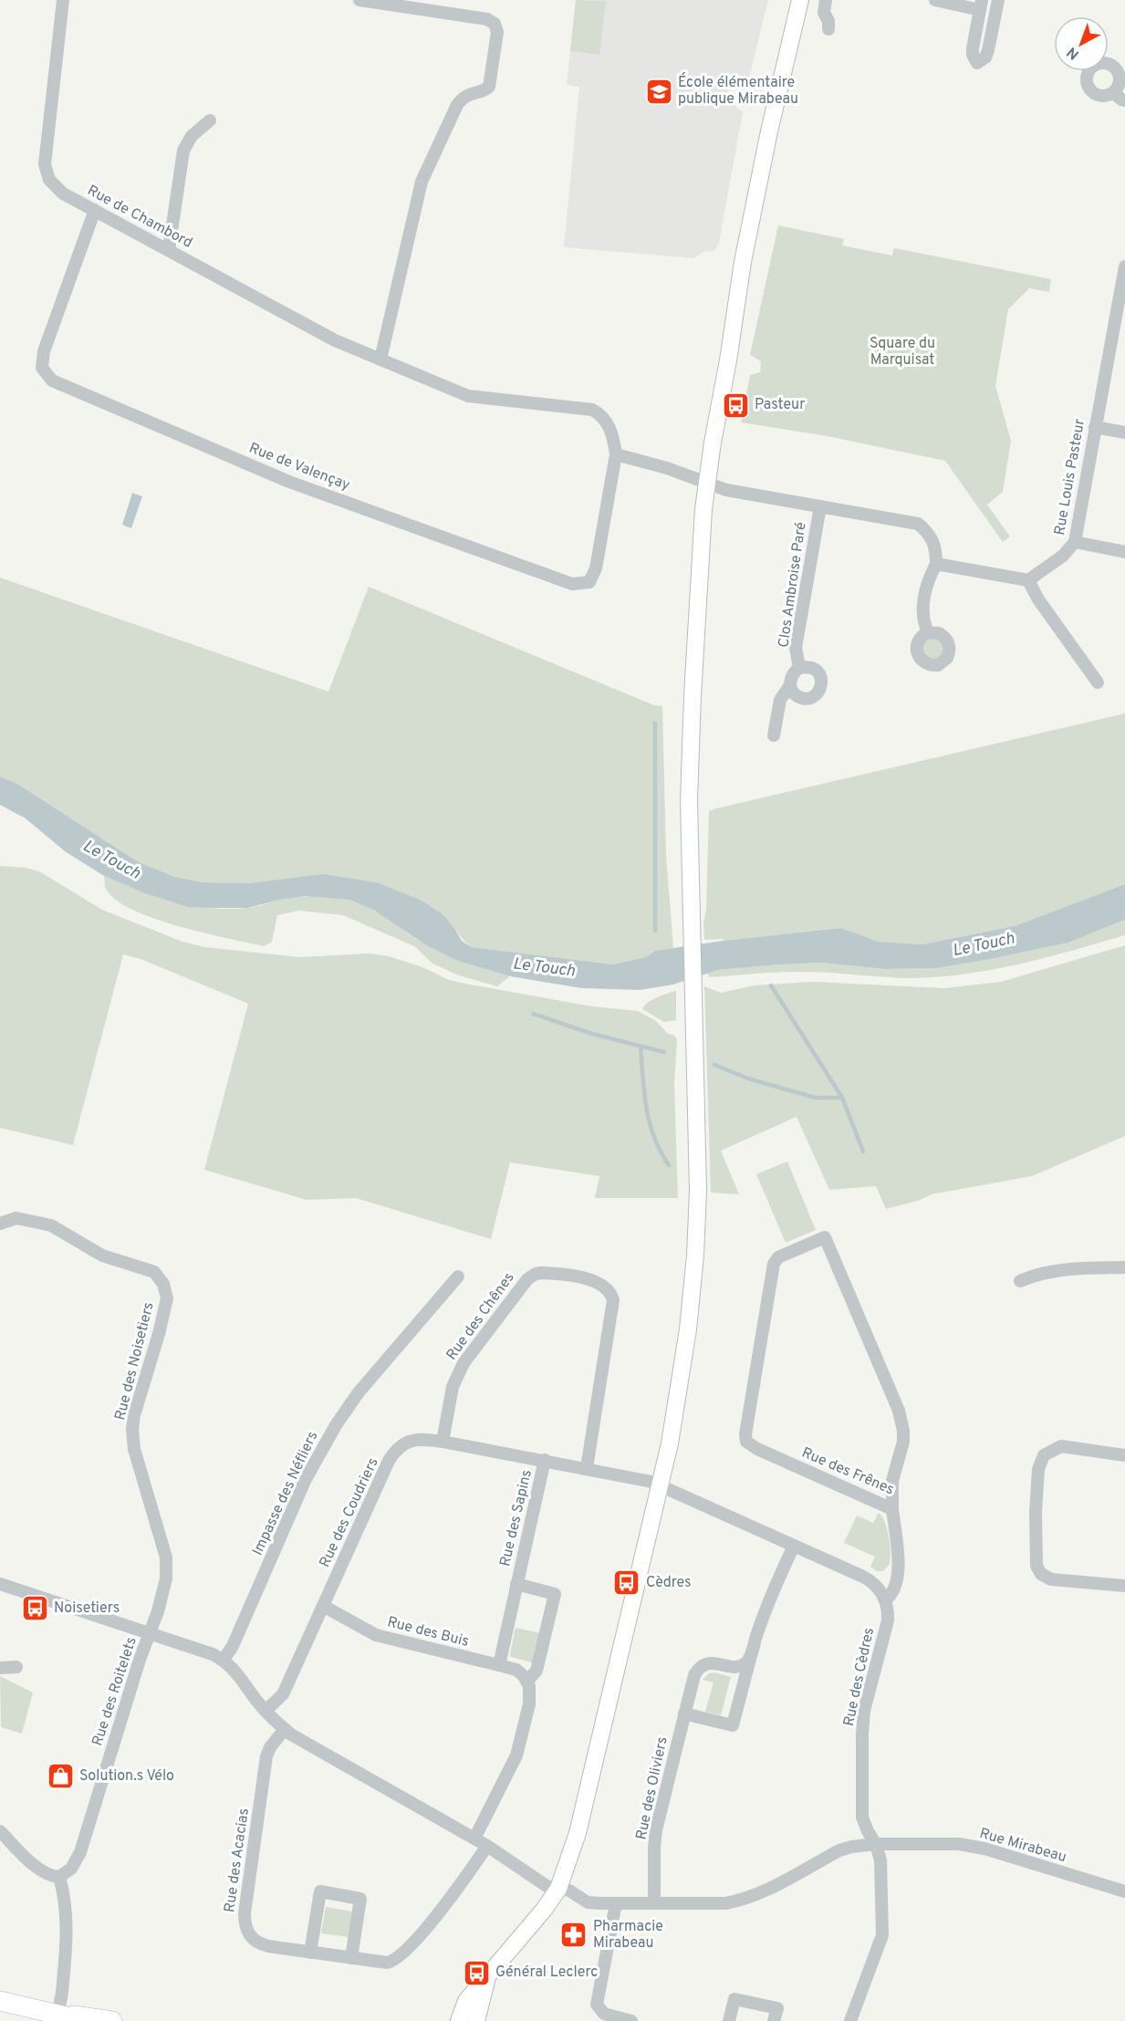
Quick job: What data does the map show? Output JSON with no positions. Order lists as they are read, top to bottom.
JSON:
{
  "streets": {
    "street": [
      "Rue de Chambord",
      "Rue de Valençay",
      "Rue Louis Pasteur",
      "Clos Ambroise Paré",
      "Rue des Chênes",
      "Rue des Noisetiers",
      "Rue des Frênes",
      "Impasse des Néfliers",
      "Rue des Coudriers",
      "Rue des Sapins",
      "Rue des Buis",
      "Rue des Cèdres",
      "Rue des Roitelets",
      "Rue des Oliviers",
      "Rue Mirabeau",
      "Rue des Acacias"
    ]
  },
  "crossings": [
    ["Rue de Chambord", "Rue de Valençay"],
    ["Rue des Chênes", "Rue des Coudriers"],
    ["Rue des Noisetiers", "Rue des Roitelets"],
    ["Rue des Coudriers", "Rue des Sapins"],
    ["Rue des Coudriers", "Rue des Buis"],
    ["Rue des Sapins", "Rue des Buis"],
    ["Rue des Cèdres", "Rue Mirabeau"]
  ],
  "water": ["Le Touch"],
  "parks": ["Square du Marquisat"],
  "places": {
    "school or university": ["École élémentaire publique Mirabeau"],
    "bus stop": [
      "Pasteur",
      "Cèdres",
      "Noisetiers",
      "Général Leclerc"
    ],
    "shop": ["Solution.s Vélo"],
    "pharmacy": ["Pharmacie Mirabeau"]
  },
  "north": "bottom left"
}
